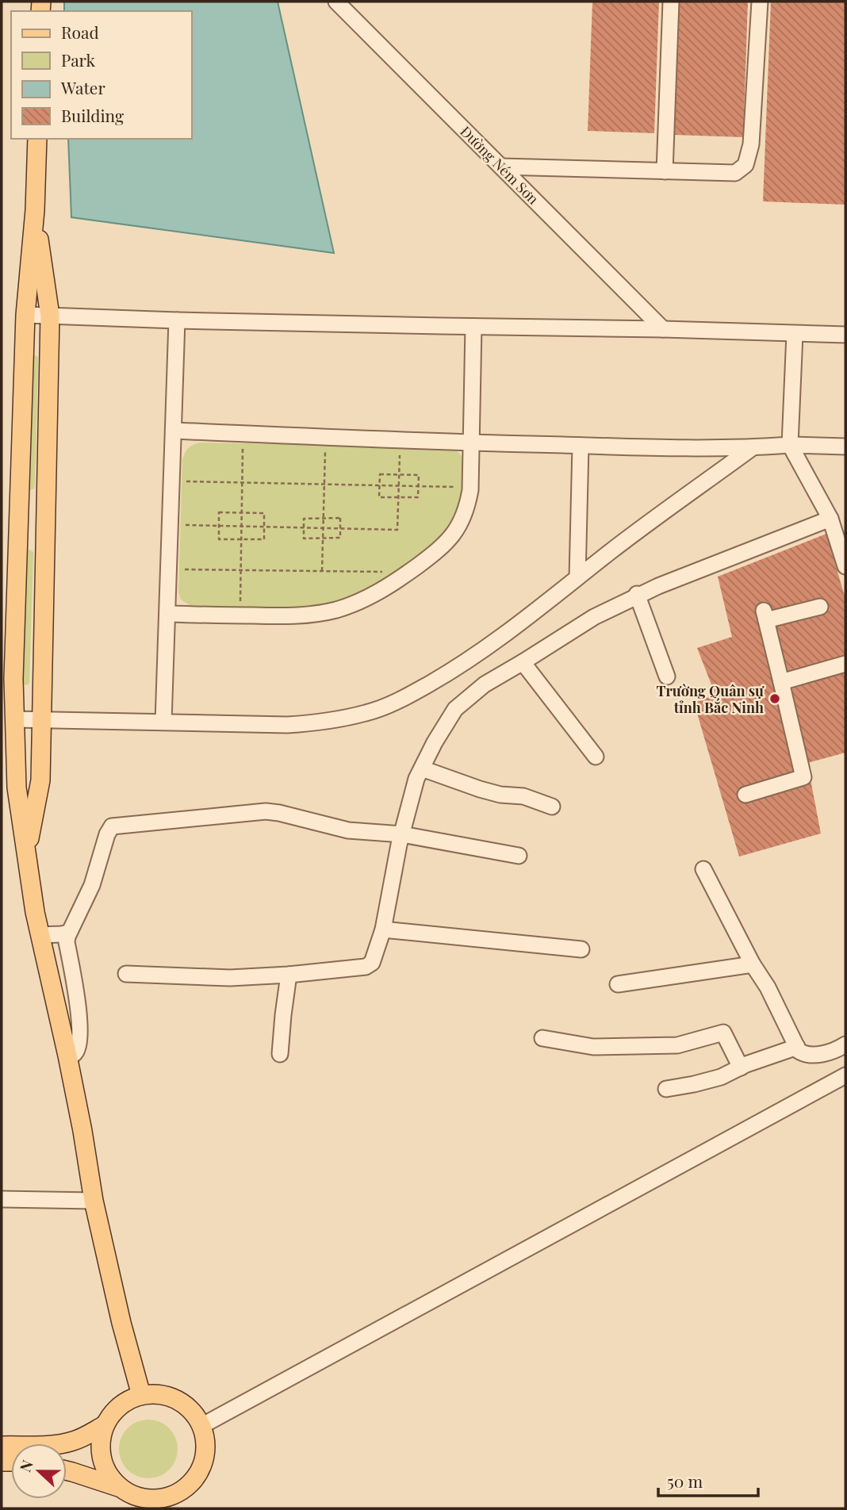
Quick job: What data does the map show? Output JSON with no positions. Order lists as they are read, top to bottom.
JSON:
{
  "streets": {
    "street": ["Đường Ném Sơn"]
  },
  "places": ["Trường Quân sự tỉnh Bắc Ninh"],
  "legend": [
    "Road",
    "Park",
    "Water",
    "Building"
  ],
  "scale_bar": "50 m",
  "north": "left"
}
